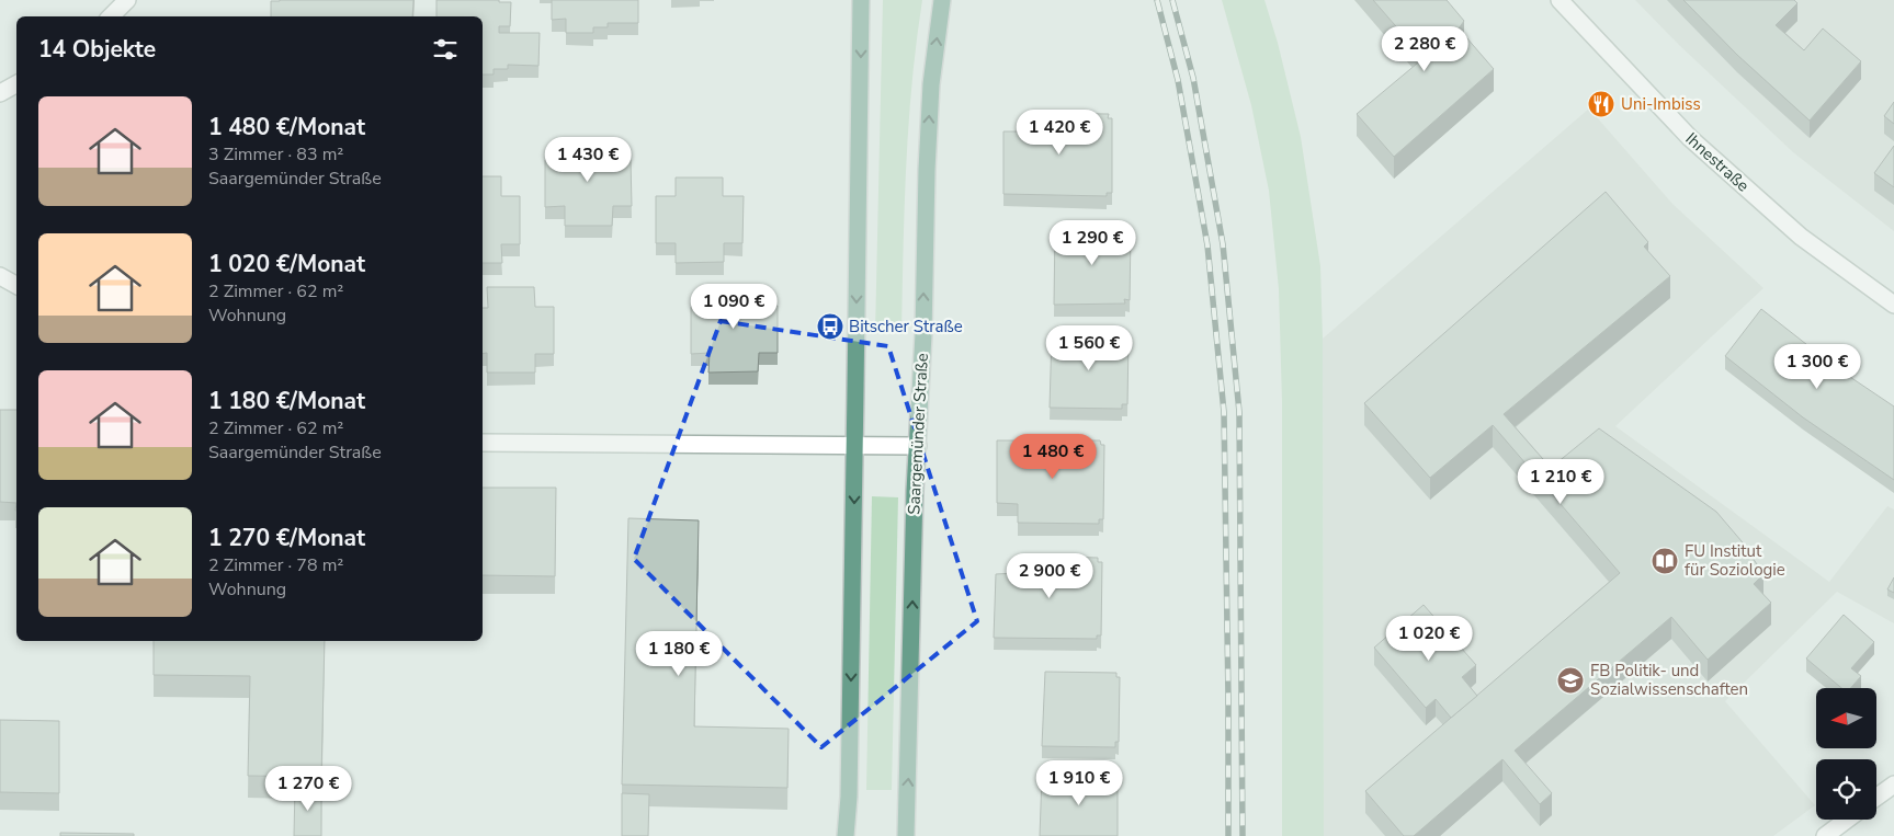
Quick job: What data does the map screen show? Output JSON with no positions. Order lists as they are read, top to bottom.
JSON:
{
  "streets": {
    "main road": ["Saargemünder Straße"],
    "street": ["Ihnestraße"]
  },
  "places": {
    "restaurant": ["Uni-Imbiss"],
    "bus stop": ["Bitscher Straße"],
    "library": ["FU Institut für Soziologie"],
    "school or university": ["FB Politik- und Sozialwissenschaften"]
  },
  "north": "left",
  "page": {
    "heading": "14 Objekte",
    "price": [
      "2 280 €",
      "1 420 €",
      "1 430 €",
      "1 290 €",
      "1 090 €",
      "1 560 €",
      "1 300 €",
      "1 480 €",
      "1 210 €",
      "2 900 €",
      "1 020 €",
      "1 180 €",
      "1 910 €",
      "1 270 €"
    ],
    "list": [
      {
        "name": "1 480 €/Monat",
        "note": "3 Zimmer · 83 m² · Saargemünder Straße"
      },
      {
        "name": "1 020 €/Monat",
        "note": "2 Zimmer · 62 m² · Wohnung"
      },
      {
        "name": "1 180 €/Monat",
        "note": "2 Zimmer · 62 m² · Saargemünder Straße"
      },
      {
        "name": "1 270 €/Monat",
        "note": "2 Zimmer · 78 m² · Wohnung"
      }
    ]
  }
}
